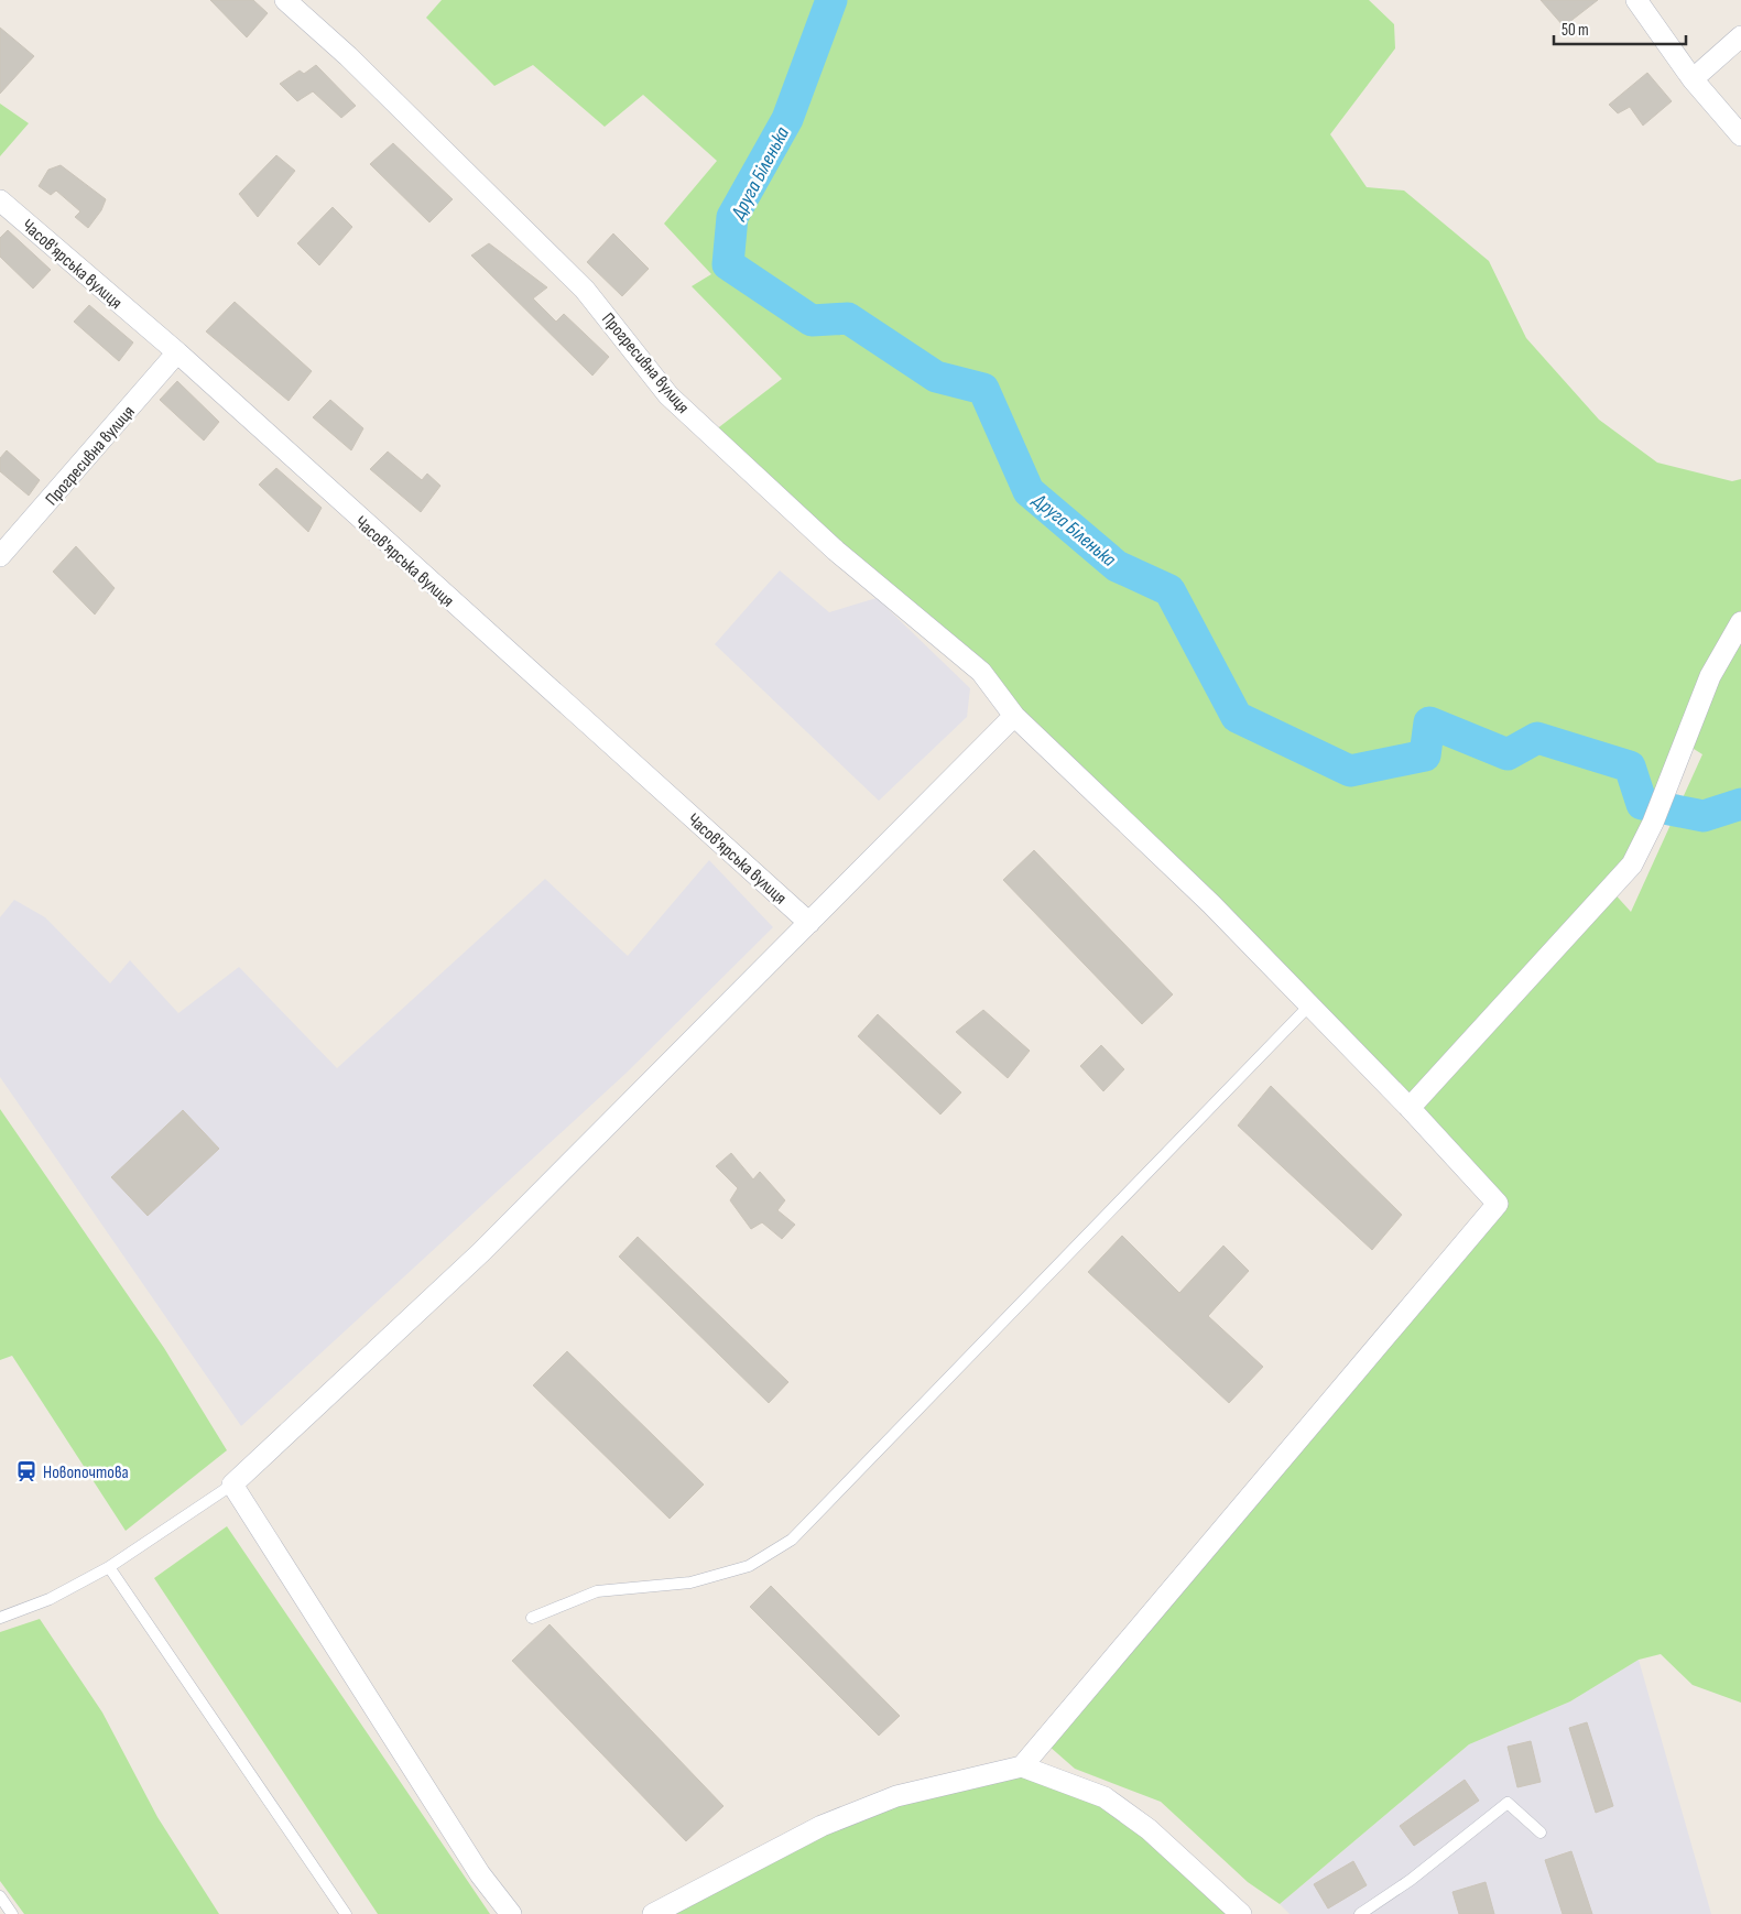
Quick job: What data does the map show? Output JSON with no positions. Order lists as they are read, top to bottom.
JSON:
{
  "streets": {
    "street": ["Часов'ярська вулиця", "Прогресивна вулиця"]
  },
  "crossings": [
    ["Часов'ярська вулиця", "Прогресивна вулиця"]
  ],
  "water": ["Друга Біленька"],
  "places": {
    "station": ["Новопочтова"]
  },
  "scale_bar": "50 m"
}
